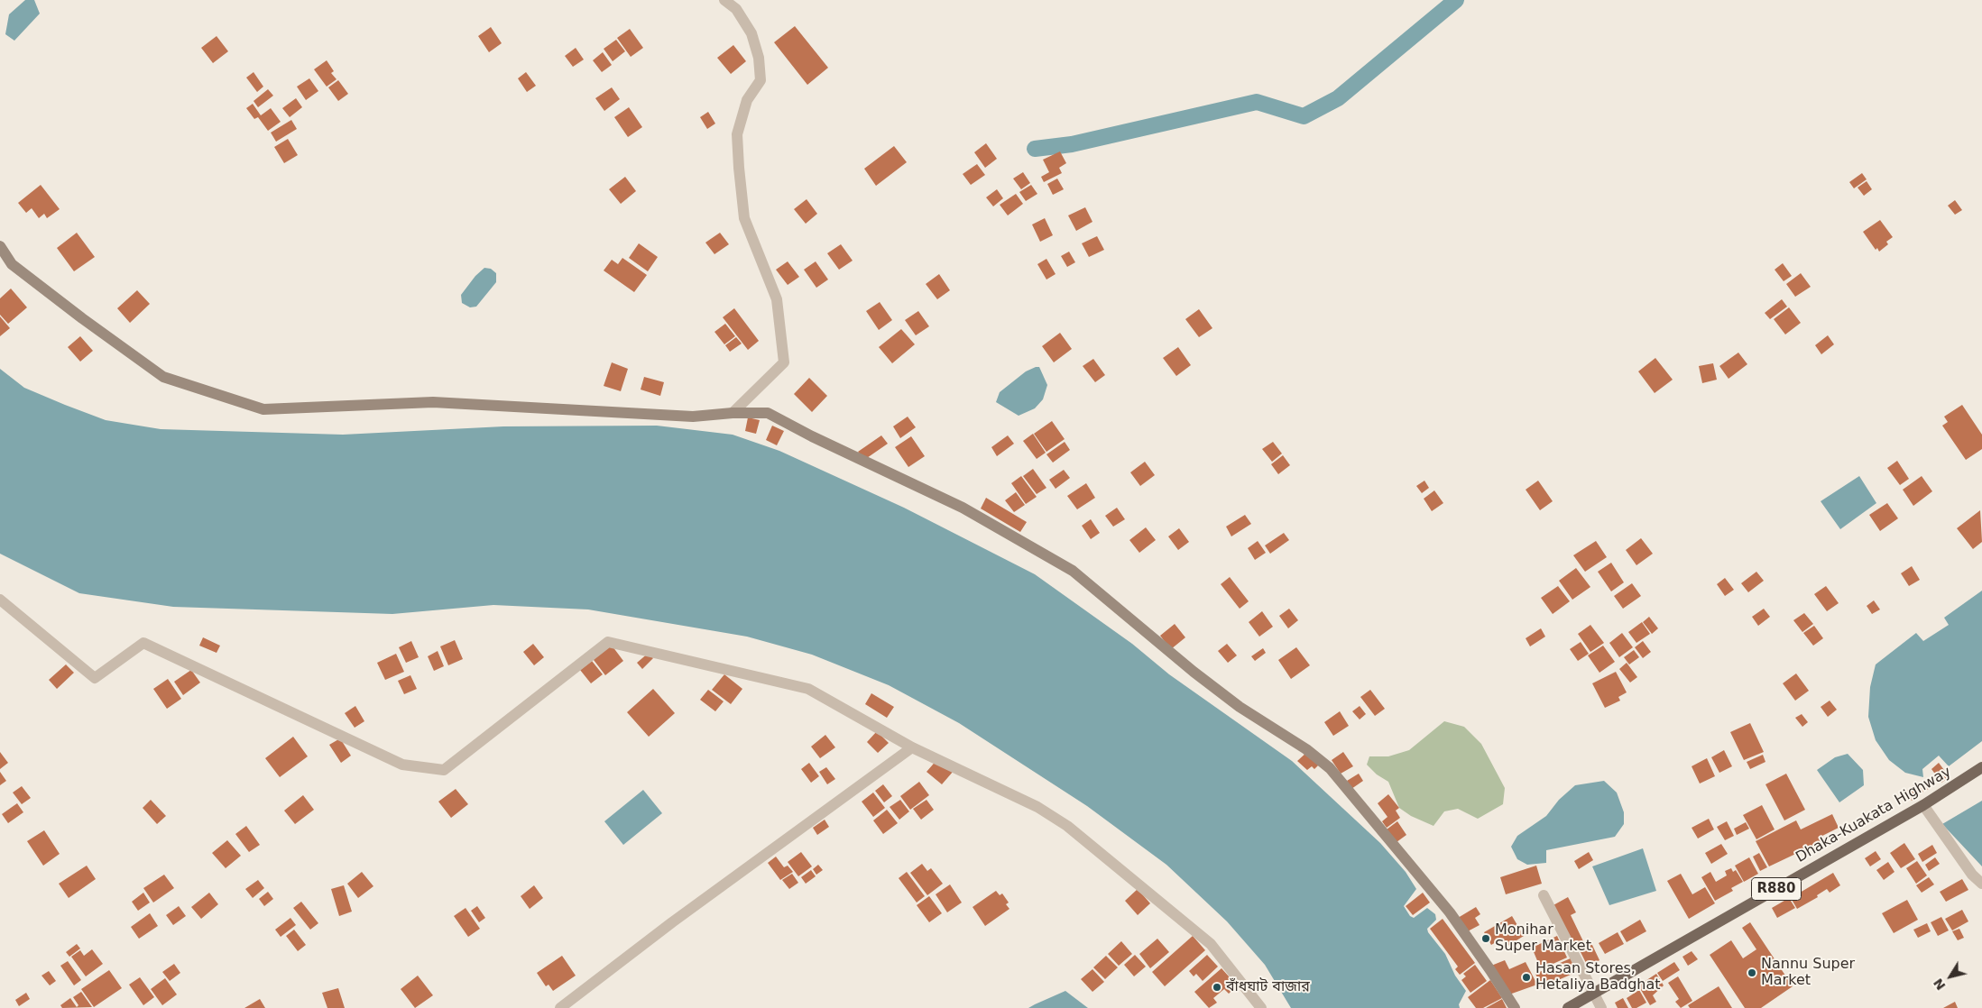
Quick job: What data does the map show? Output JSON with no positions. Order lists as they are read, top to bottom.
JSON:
{
  "streets": {
    "main road": ["Dhaka-Kuakata Highway", "R880"]
  },
  "places": [
    "Monihar Super Market",
    "Nannu Super Market",
    "Hasan Stores, Hetaliya Badghat",
    "বাঁধঘাট বাজার"
  ],
  "north": "bottom left"
}
